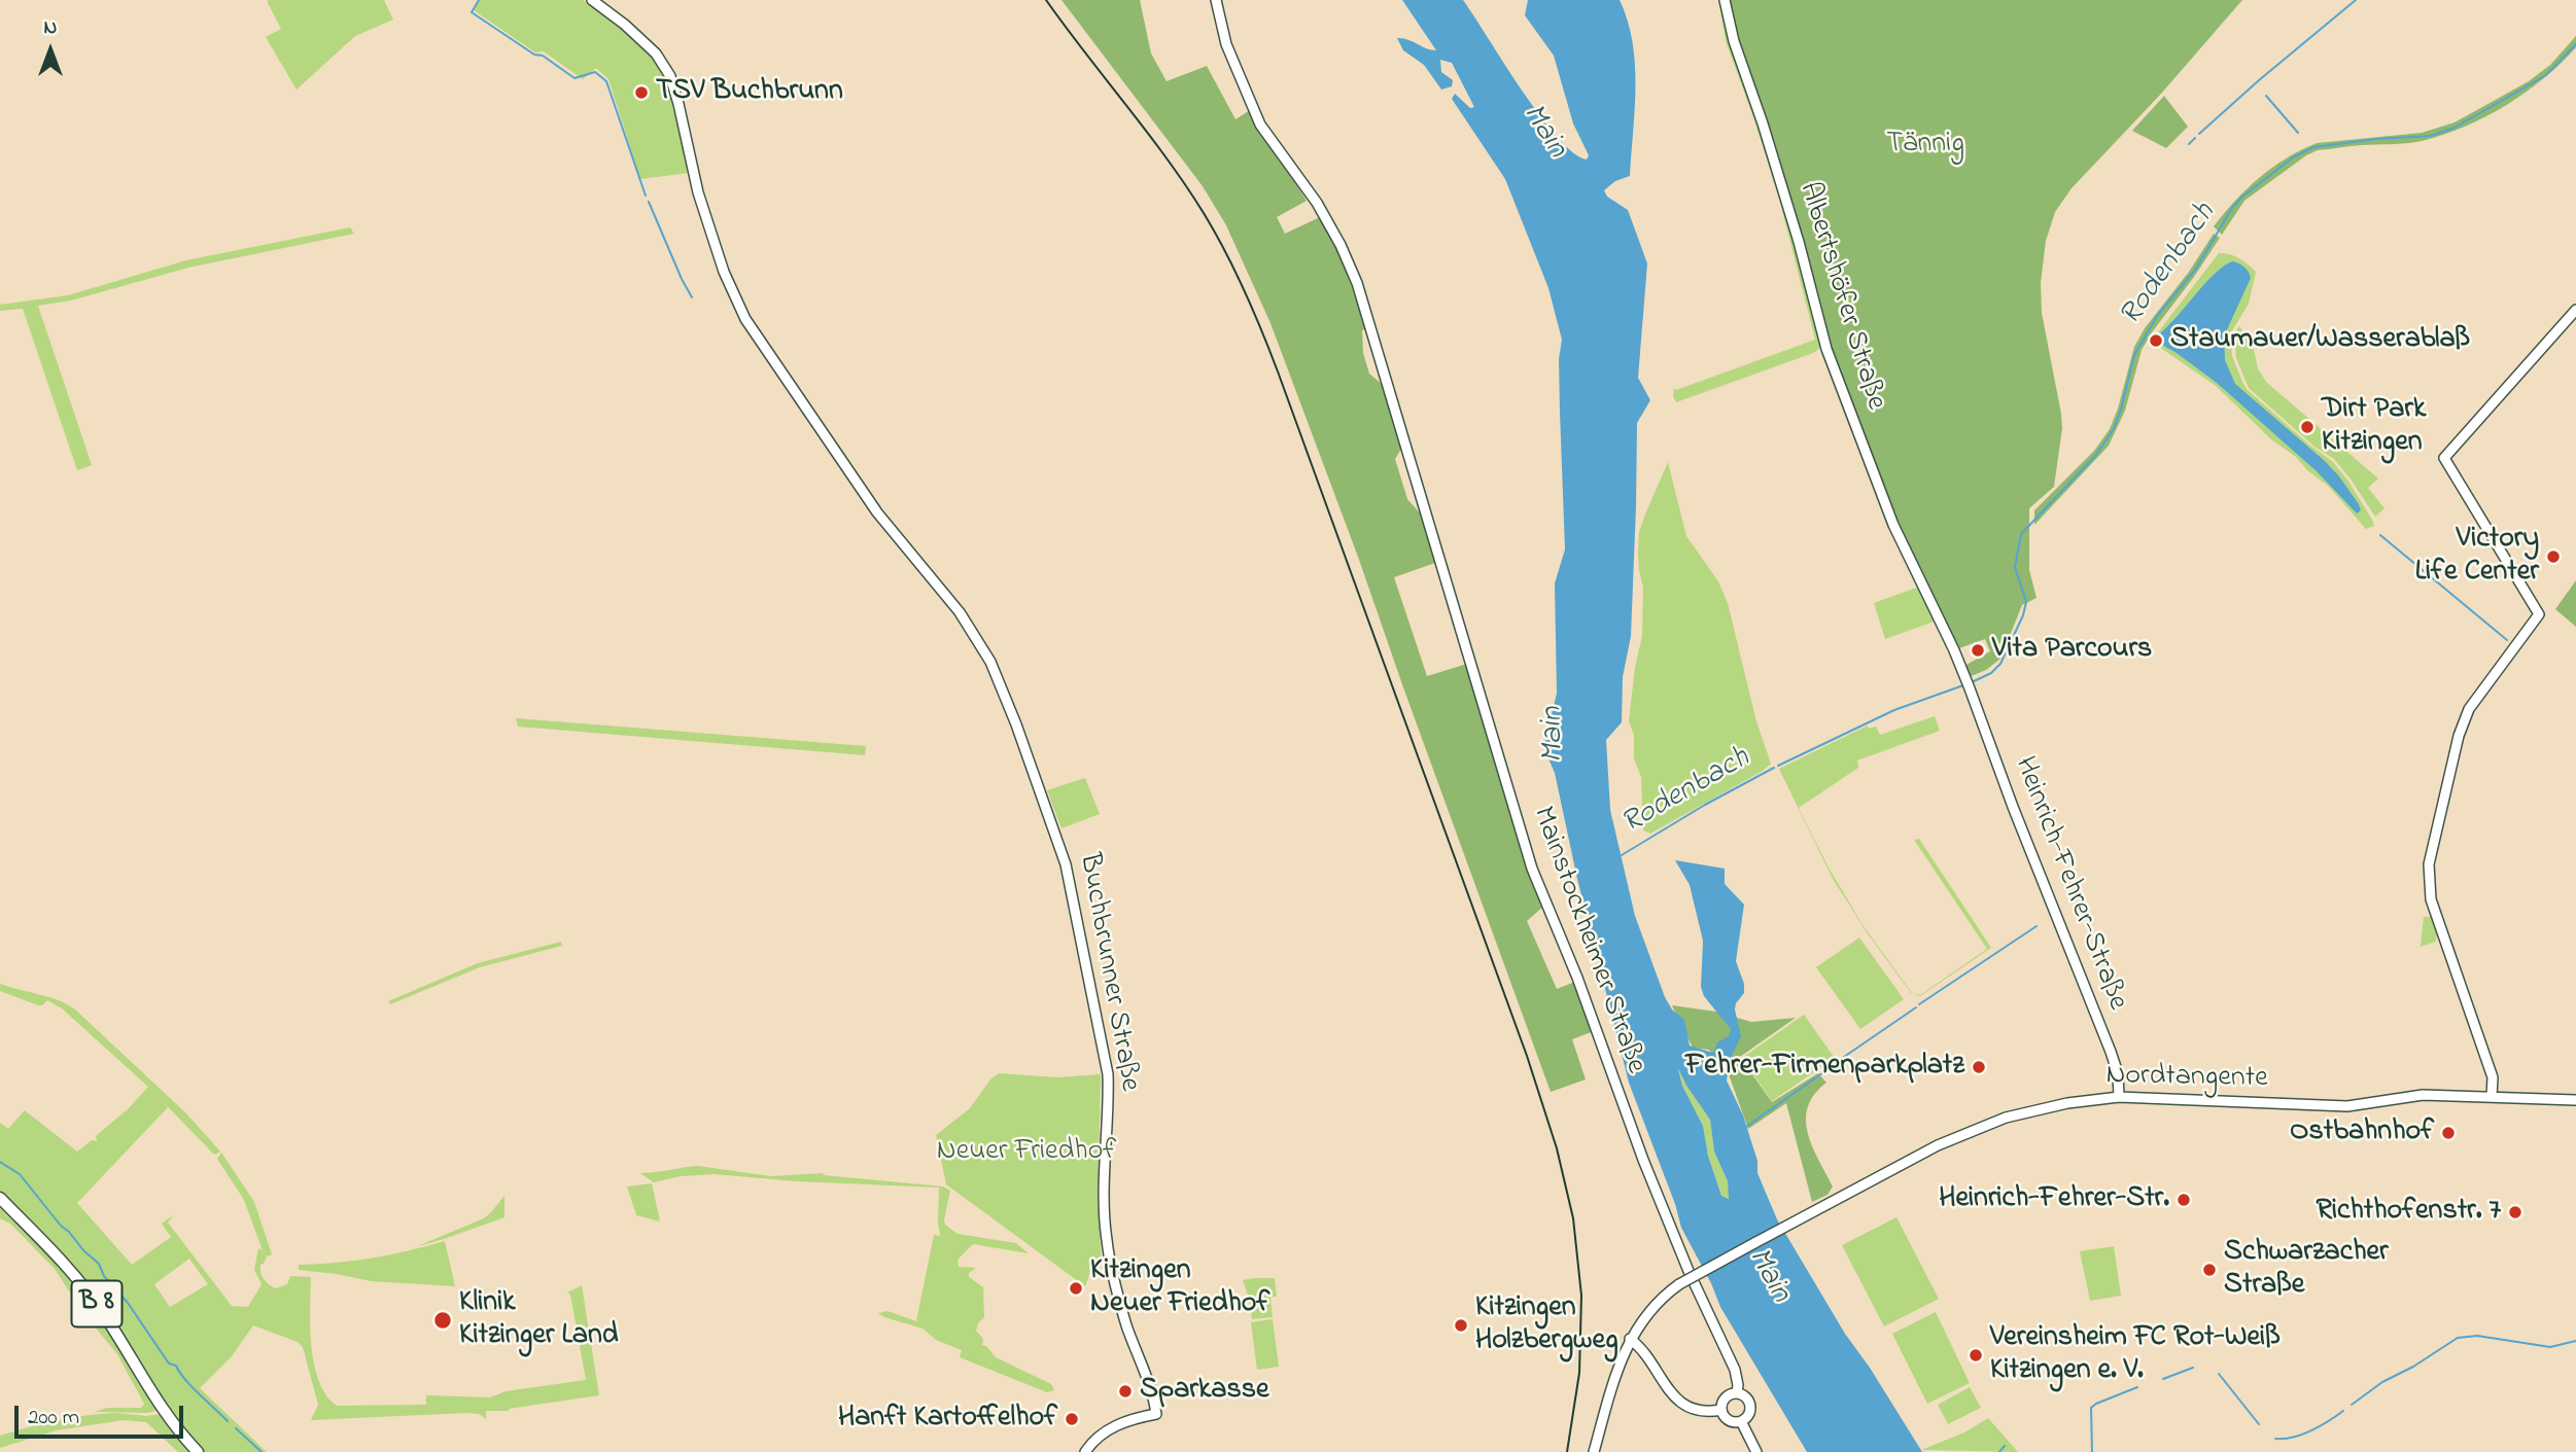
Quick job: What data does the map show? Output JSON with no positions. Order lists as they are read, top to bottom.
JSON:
{
  "streets": {
    "main road": ["B 8"],
    "street": [
      "Albertshöfer Straße",
      "Heinrich-Fehrer-Straße",
      "Mainstockheimer Straße",
      "Buchbrunner Straße",
      "Nordtangente"
    ]
  },
  "crossings": [
    ["Albertshöfer Straße", "Heinrich-Fehrer-Straße"],
    ["Heinrich-Fehrer-Straße", "Nordtangente"]
  ],
  "water": ["Main", "Rodenbach"],
  "parks": ["Tännig", "Neuer Friedhof"],
  "places": [
    "TSV Buchbrunn",
    "Staumauer/Wasserablaß",
    "Dirt Park Kitzingen",
    "Victory Life Center",
    "Vita Parcours",
    "Fehrer-Firmenparkplatz",
    "Ostbahnhof",
    "Heinrich-Fehrer-Str.",
    "Richthofenstr. 7",
    "Schwarzacher Straße",
    "Kitzingen Neuer Friedhof",
    "Klinik Kitzinger Land",
    "Kitzingen Holzbergweg",
    "Vereinsheim FC Rot-Weiß Kitzingen e. V.",
    "Sparkasse",
    "Hanft Kartoffelhof"
  ],
  "scale_bar": "200 m",
  "north": "top"
}
